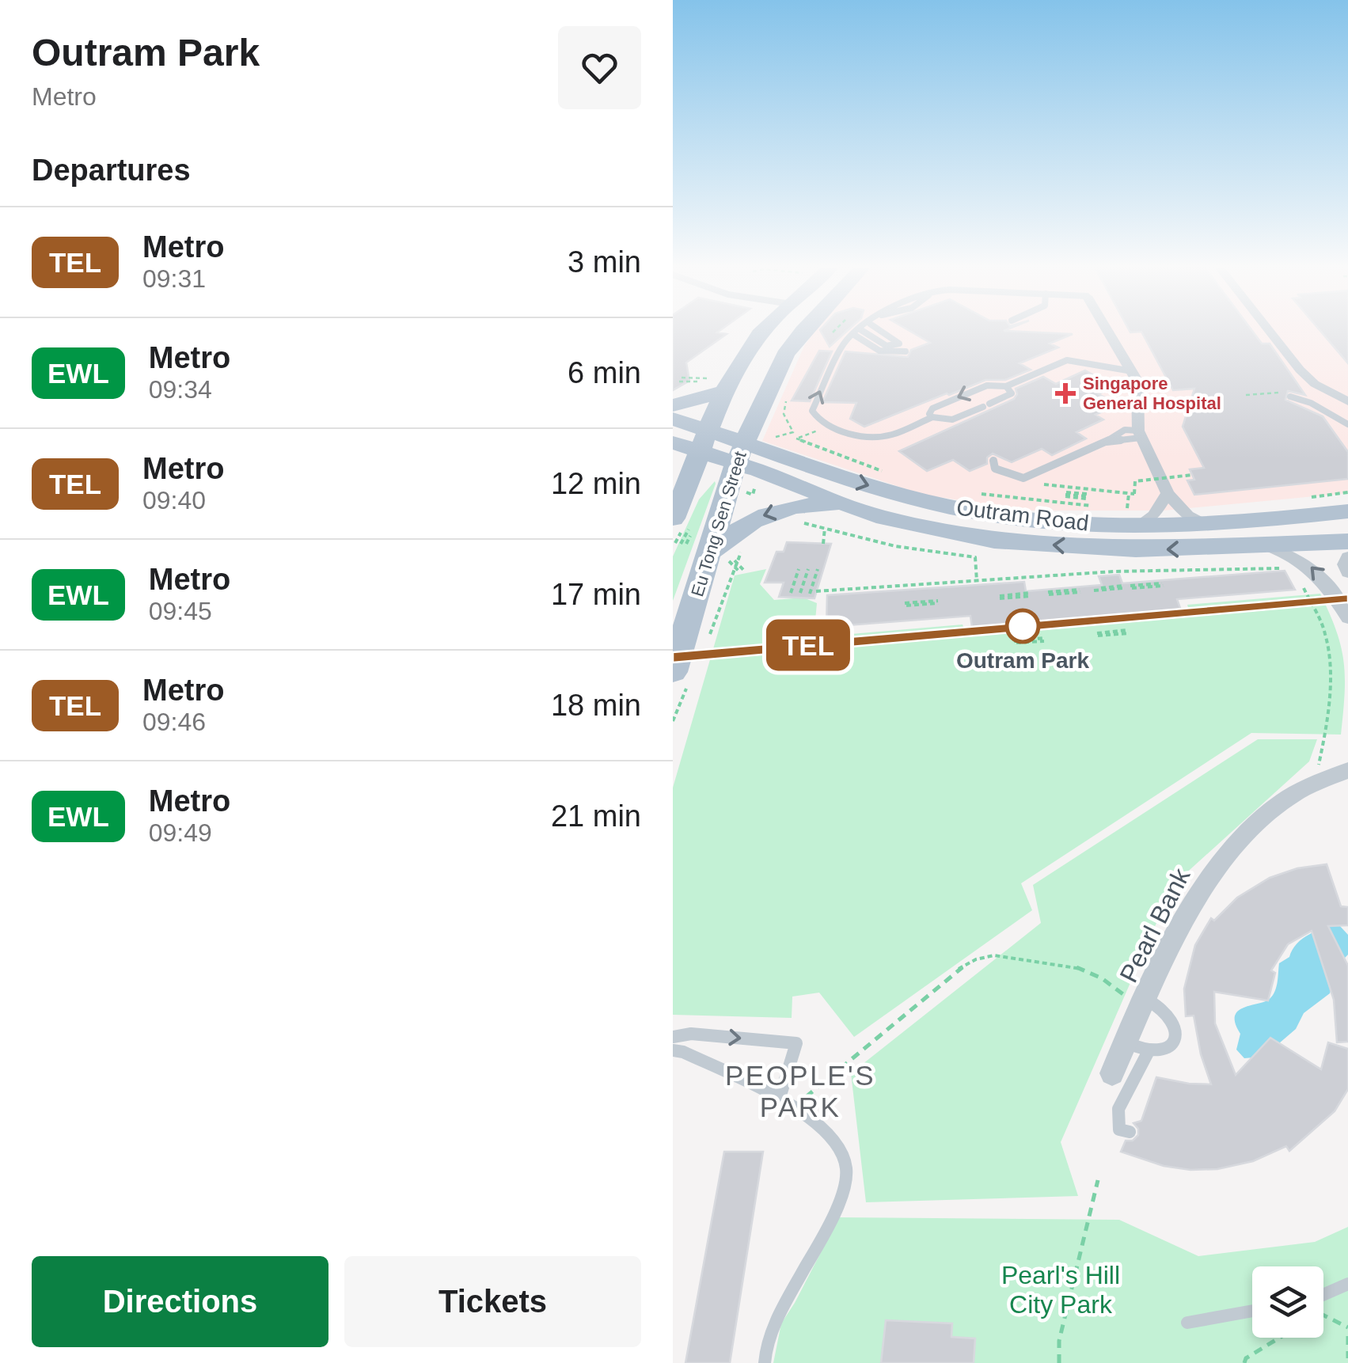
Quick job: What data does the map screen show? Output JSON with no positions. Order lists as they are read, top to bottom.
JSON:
{
  "streets": {
    "main road": ["Outram Road", "Eu Tong Sen Street"],
    "street": ["Pearl Bank"]
  },
  "crossings": [
    ["Outram Road", "Eu Tong Sen Street"]
  ],
  "districts": ["PEOPLE'S PARK"],
  "parks": ["Pearl's Hill City Park"],
  "places": {
    "health": ["Singapore General Hospital"],
    "other": ["Outram Park"]
  },
  "lines": ["metro line TEL"],
  "page": {
    "heading": [
      ["Outram Park", "Metro"],
      "Departures"
    ],
    "on_map": "TEL",
    "list": [
      {
        "mark": "TEL",
        "name": "Metro",
        "note": "09:31",
        "value": "3 min"
      },
      {
        "mark": "EWL",
        "name": "Metro",
        "note": "09:34",
        "value": "6 min"
      },
      {
        "mark": "TEL",
        "name": "Metro",
        "note": "09:40",
        "value": "12 min"
      },
      {
        "mark": "EWL",
        "name": "Metro",
        "note": "09:45",
        "value": "17 min"
      },
      {
        "mark": "TEL",
        "name": "Metro",
        "note": "09:46",
        "value": "18 min"
      },
      {
        "mark": "EWL",
        "name": "Metro",
        "note": "09:49",
        "value": "21 min"
      }
    ],
    "buttons": ["Directions", "Tickets"]
  }
}
